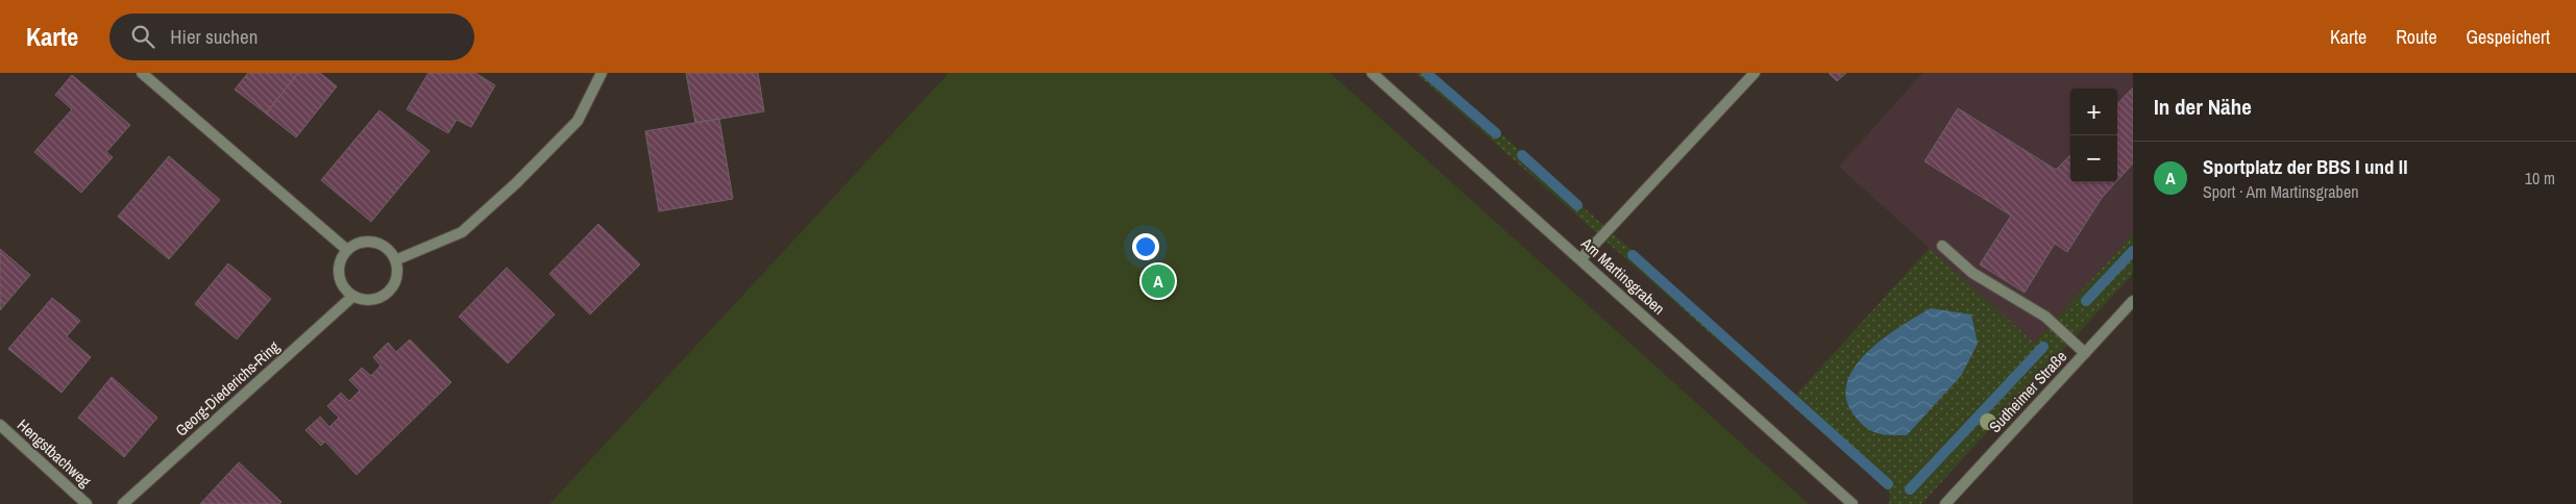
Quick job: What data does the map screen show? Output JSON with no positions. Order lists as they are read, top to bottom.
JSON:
{
  "streets": {
    "street": [
      "Am Martinsgraben",
      "Georg-Diederichs-Ring",
      "Sudheimer Straße",
      "Hengstbachweg"
    ]
  },
  "page": {
    "header": "Karte",
    "search": "Hier suchen",
    "nav": ["Karte", "Route", "Gespeichert"],
    "heading": "In der Nähe",
    "map_buttons": ["+", "−"],
    "list": [
      {
        "mark": "A",
        "name": "Sportplatz der BBS I und II",
        "note": "Sport · Am Martinsgraben",
        "value": "10 m"
      }
    ],
    "pins": "A"
  }
}
